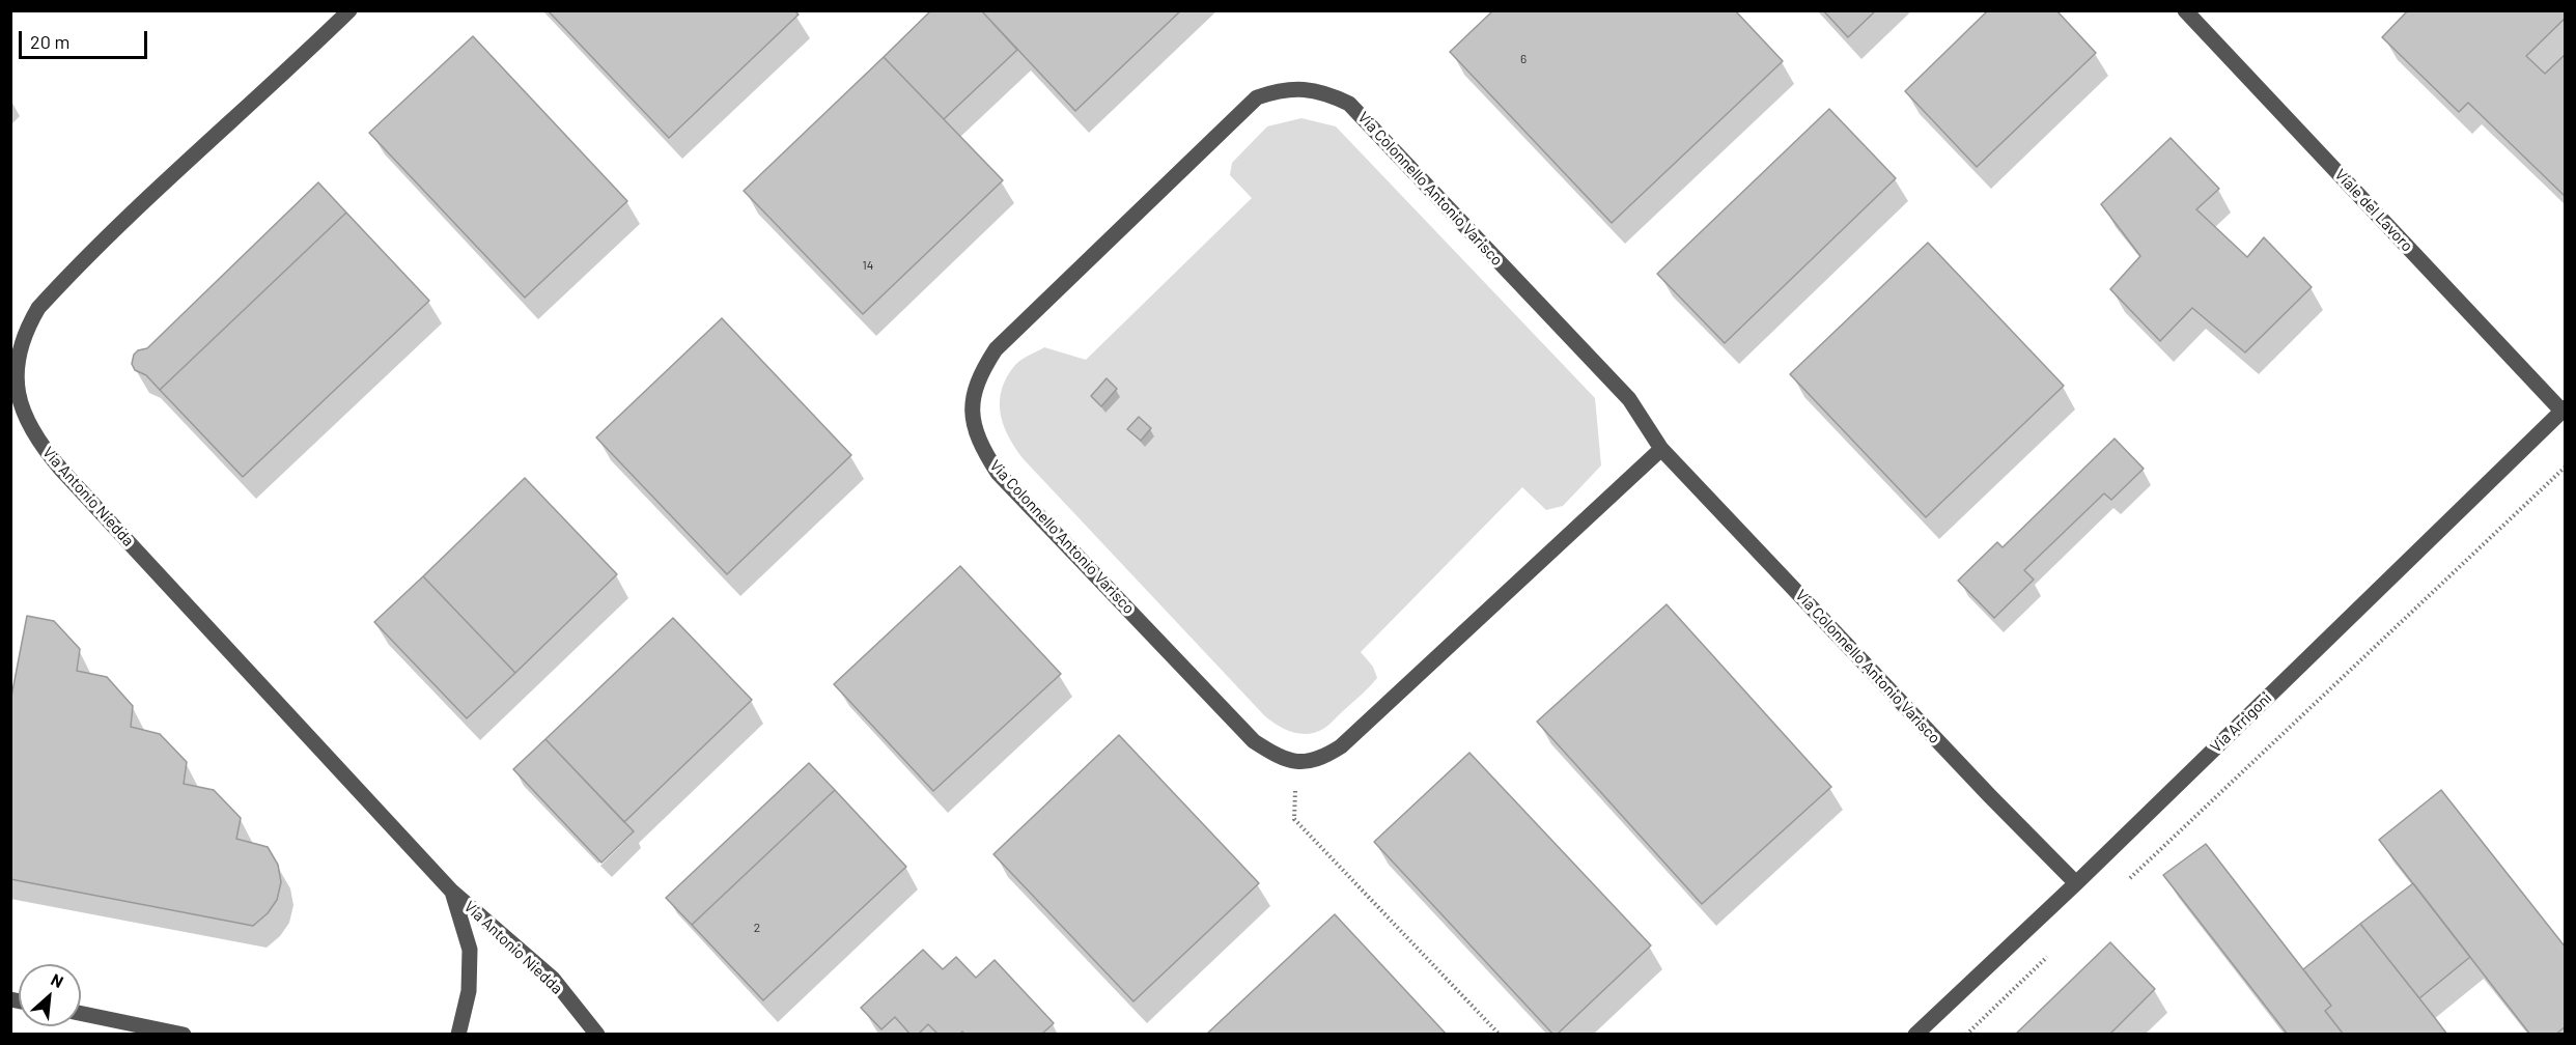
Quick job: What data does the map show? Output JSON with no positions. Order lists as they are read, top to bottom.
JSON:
{
  "streets": {
    "street": [
      "Via Colonnello Antonio Varisco",
      "Viale del Lavoro",
      "Via Antonio Niedda",
      "Via Arrigoni"
    ]
  },
  "crossings": [
    ["Via Colonnello Antonio Varisco", "Via Arrigoni"],
    ["Viale del Lavoro", "Via Arrigoni"]
  ],
  "house_numbers": ["6", "14", "2"],
  "scale_bar": "20 m",
  "north": "top right"
}
